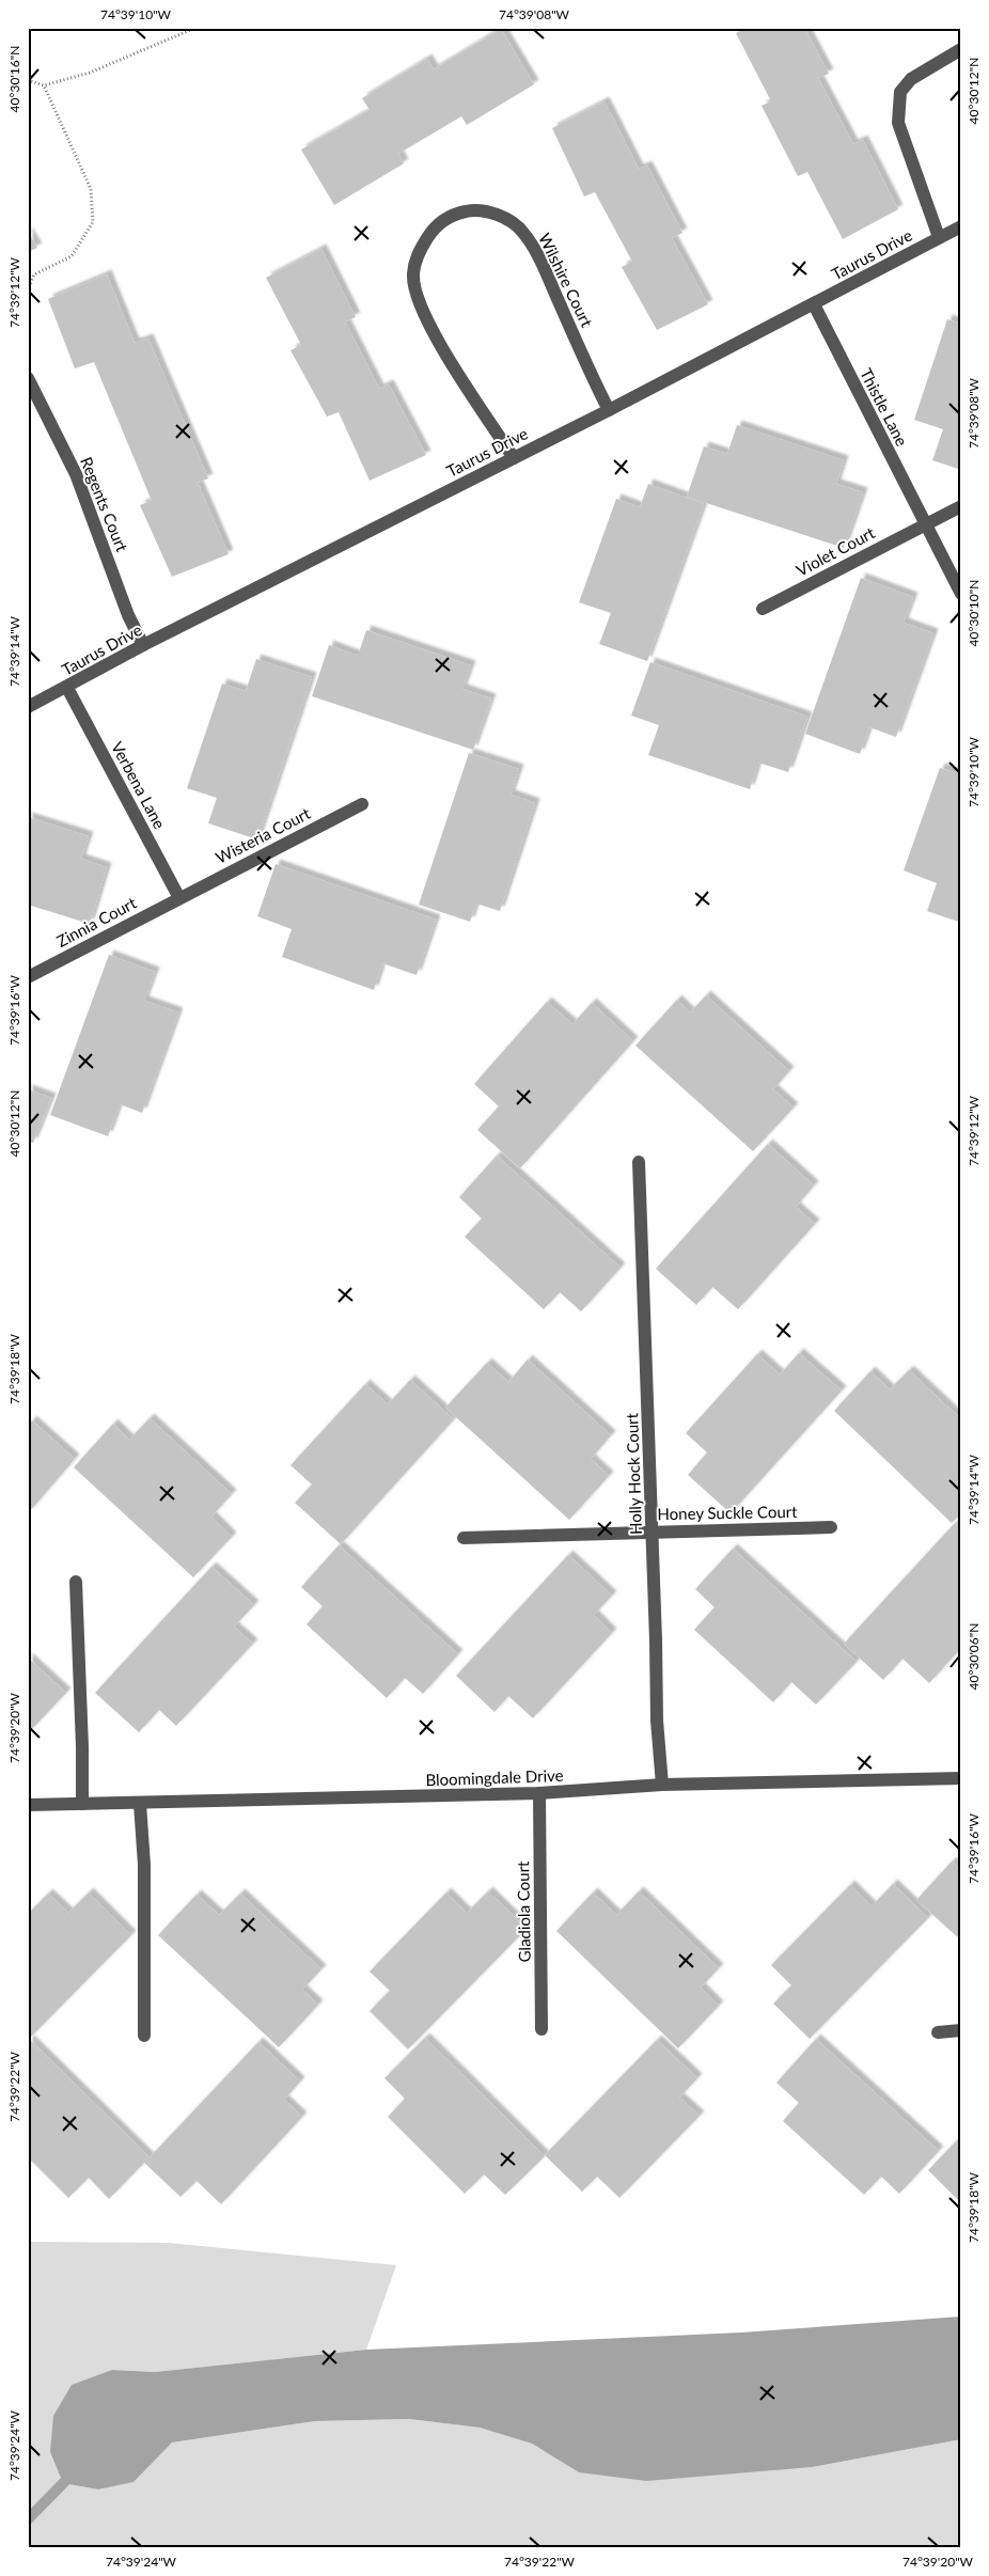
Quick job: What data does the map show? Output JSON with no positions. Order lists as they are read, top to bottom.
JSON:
{
  "streets": {
    "street": [
      "Taurus Drive",
      "Wilshire Court",
      "Thistle Lane",
      "Regents Court",
      "Violet Court",
      "Verbena Lane",
      "Wisteria Court",
      "Zinnia Court",
      "Holly Hock Court",
      "Honey Suckle Court",
      "Bloomingdale Drive",
      "Gladiola Court"
    ]
  },
  "crossings": [
    ["Taurus Drive", "Wilshire Court"],
    ["Taurus Drive", "Thistle Lane"],
    ["Taurus Drive", "Regents Court"],
    ["Taurus Drive", "Verbena Lane"],
    ["Thistle Lane", "Violet Court"],
    ["Verbena Lane", "Wisteria Court"],
    ["Verbena Lane", "Zinnia Court"],
    ["Wisteria Court", "Zinnia Court"],
    ["Holly Hock Court", "Honey Suckle Court"],
    ["Holly Hock Court", "Bloomingdale Drive"],
    ["Bloomingdale Drive", "Gladiola Court"]
  ],
  "coordinates": [
    "74°39'10\"W",
    "74°39'08\"W",
    "40°30'16\"N",
    "40°30'12\"N",
    "74°39'12\"W",
    "40°30'10\"N",
    "74°39'14\"W",
    "74°39'16\"W",
    "74°39'18\"W",
    "40°30'06\"N",
    "74°39'20\"W",
    "74°39'22\"W",
    "74°39'24\"W"
  ]
}
